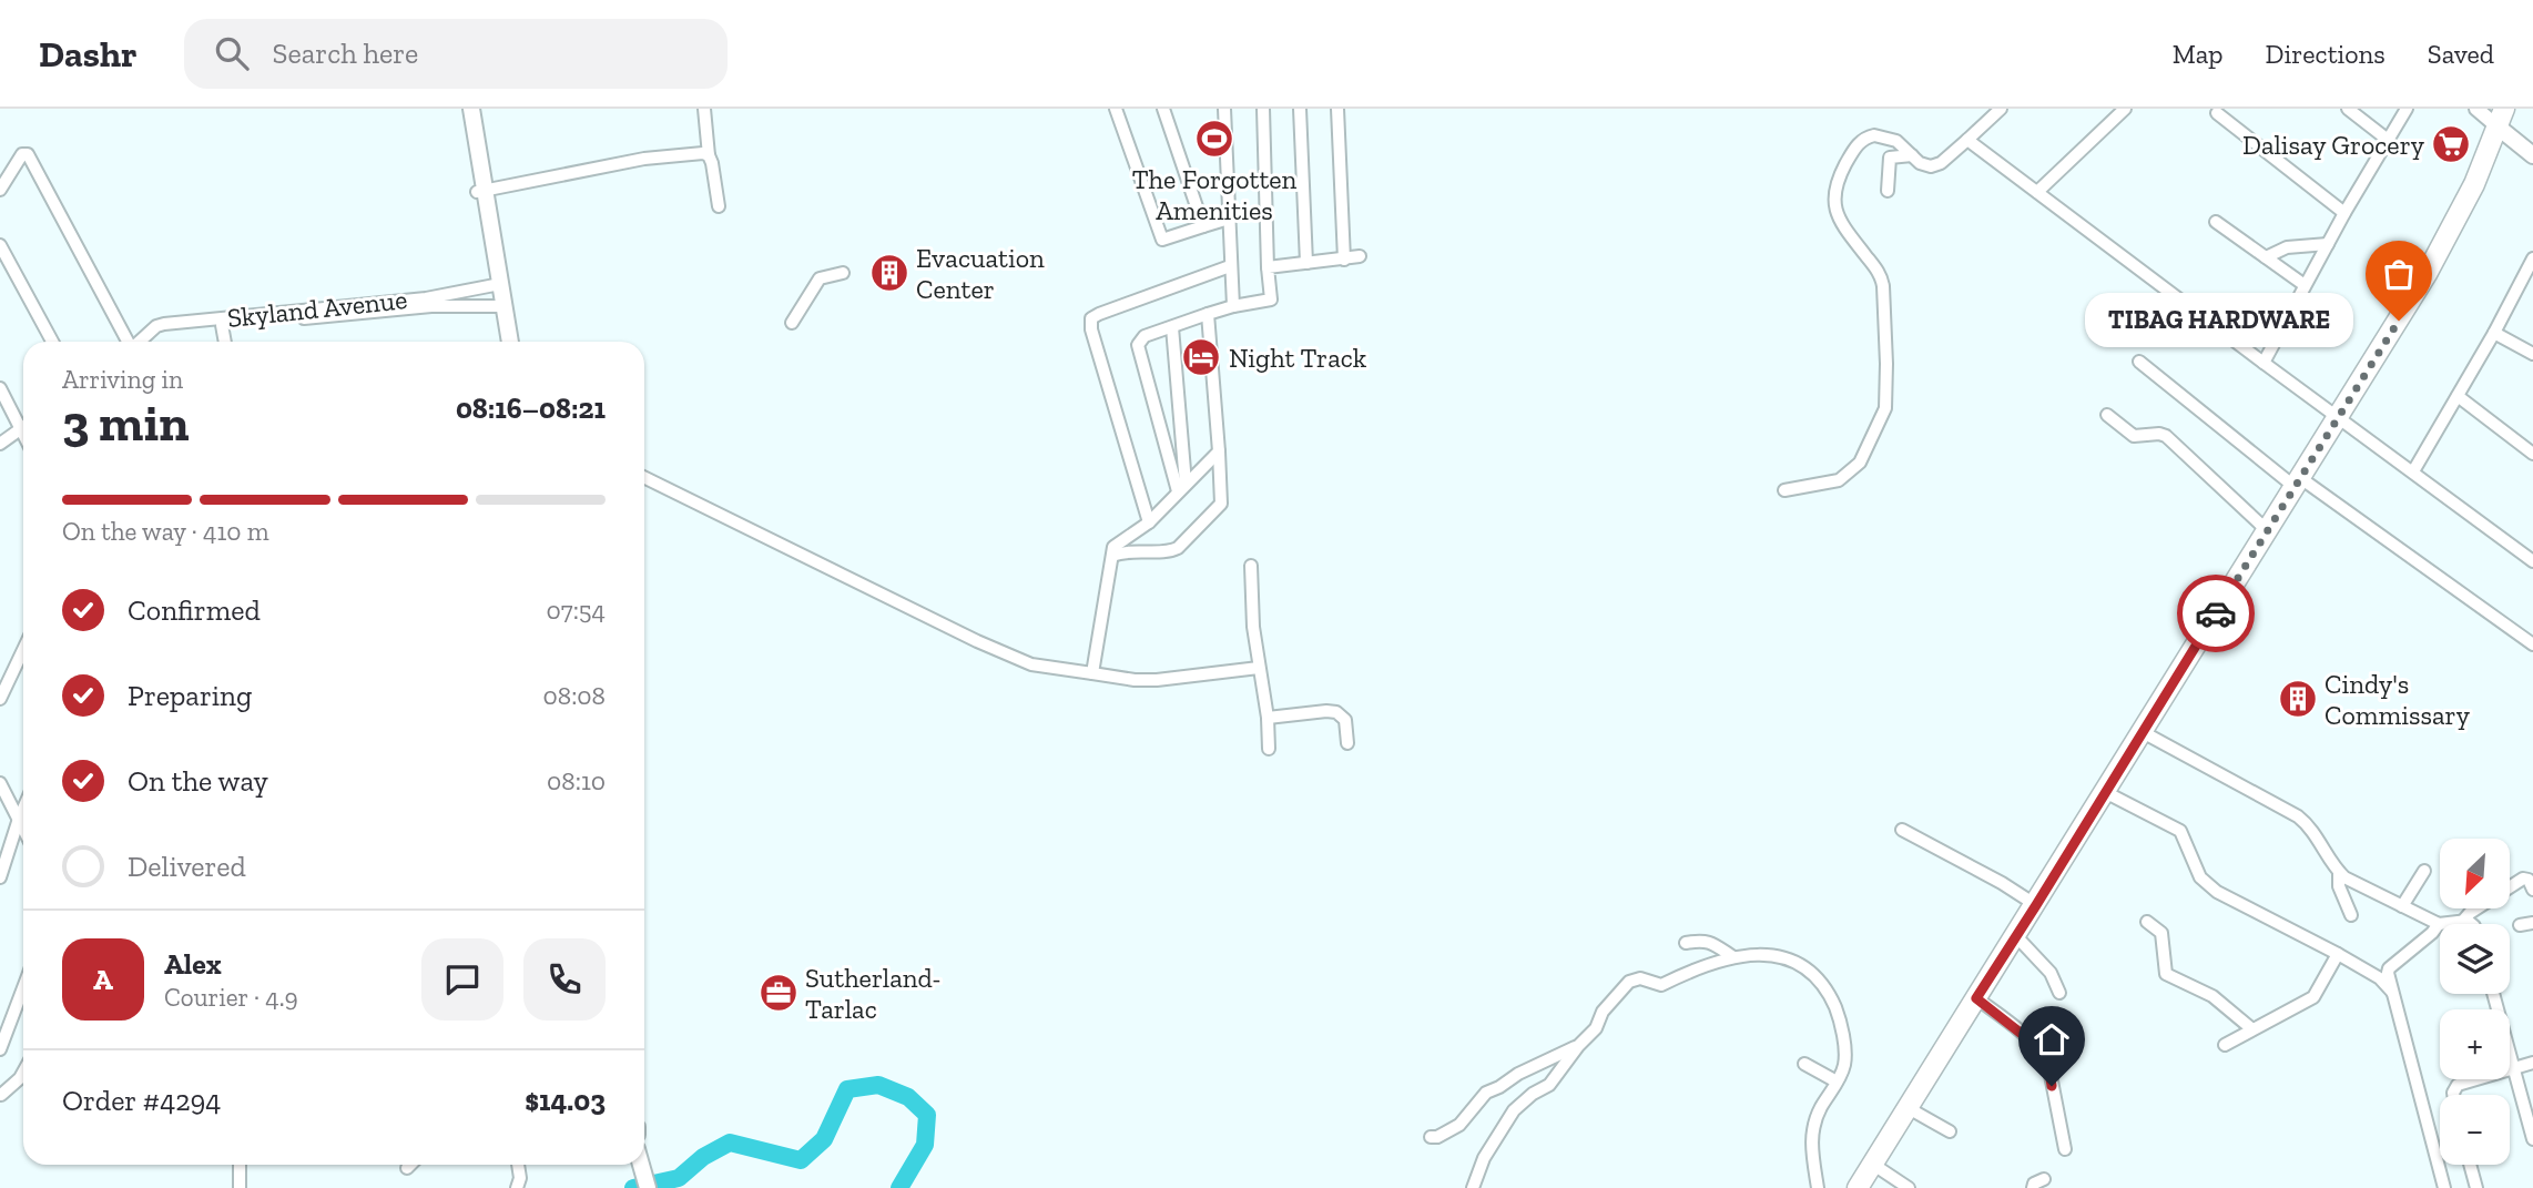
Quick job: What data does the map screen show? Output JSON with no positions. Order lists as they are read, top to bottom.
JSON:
{
  "streets": {
    "street": ["Skyland Avenue"]
  },
  "places": {
    "sports": ["The Forgotten Amenities"],
    "supermarket": ["Dalisay Grocery"],
    "building": ["Evacuation Center", "Cindy's Commissary"],
    "other": ["TIBAG HARDWARE"],
    "hotel": ["Night Track"],
    "office": ["Sutherland- Tarlac"]
  },
  "north": "bottom left",
  "page": {
    "header": "Dashr",
    "search": "Search here",
    "nav": ["Map", "Directions", "Saved"],
    "bubble": "TIBAG HARDWARE",
    "heading": ["3 min", "Arriving in", "08:16–08:21"],
    "panel": [
      "Alex",
      "Courier · 4.9",
      "Order #4294",
      "$14.03"
    ],
    "bar": "On the way · 410 m",
    "list": [
      ["Confirmed", "07:54"],
      ["Preparing", "08:08"],
      ["On the way", "08:10"],
      "Delivered"
    ],
    "map_buttons": ["+", "−"],
    "round": "A"
  }
}
